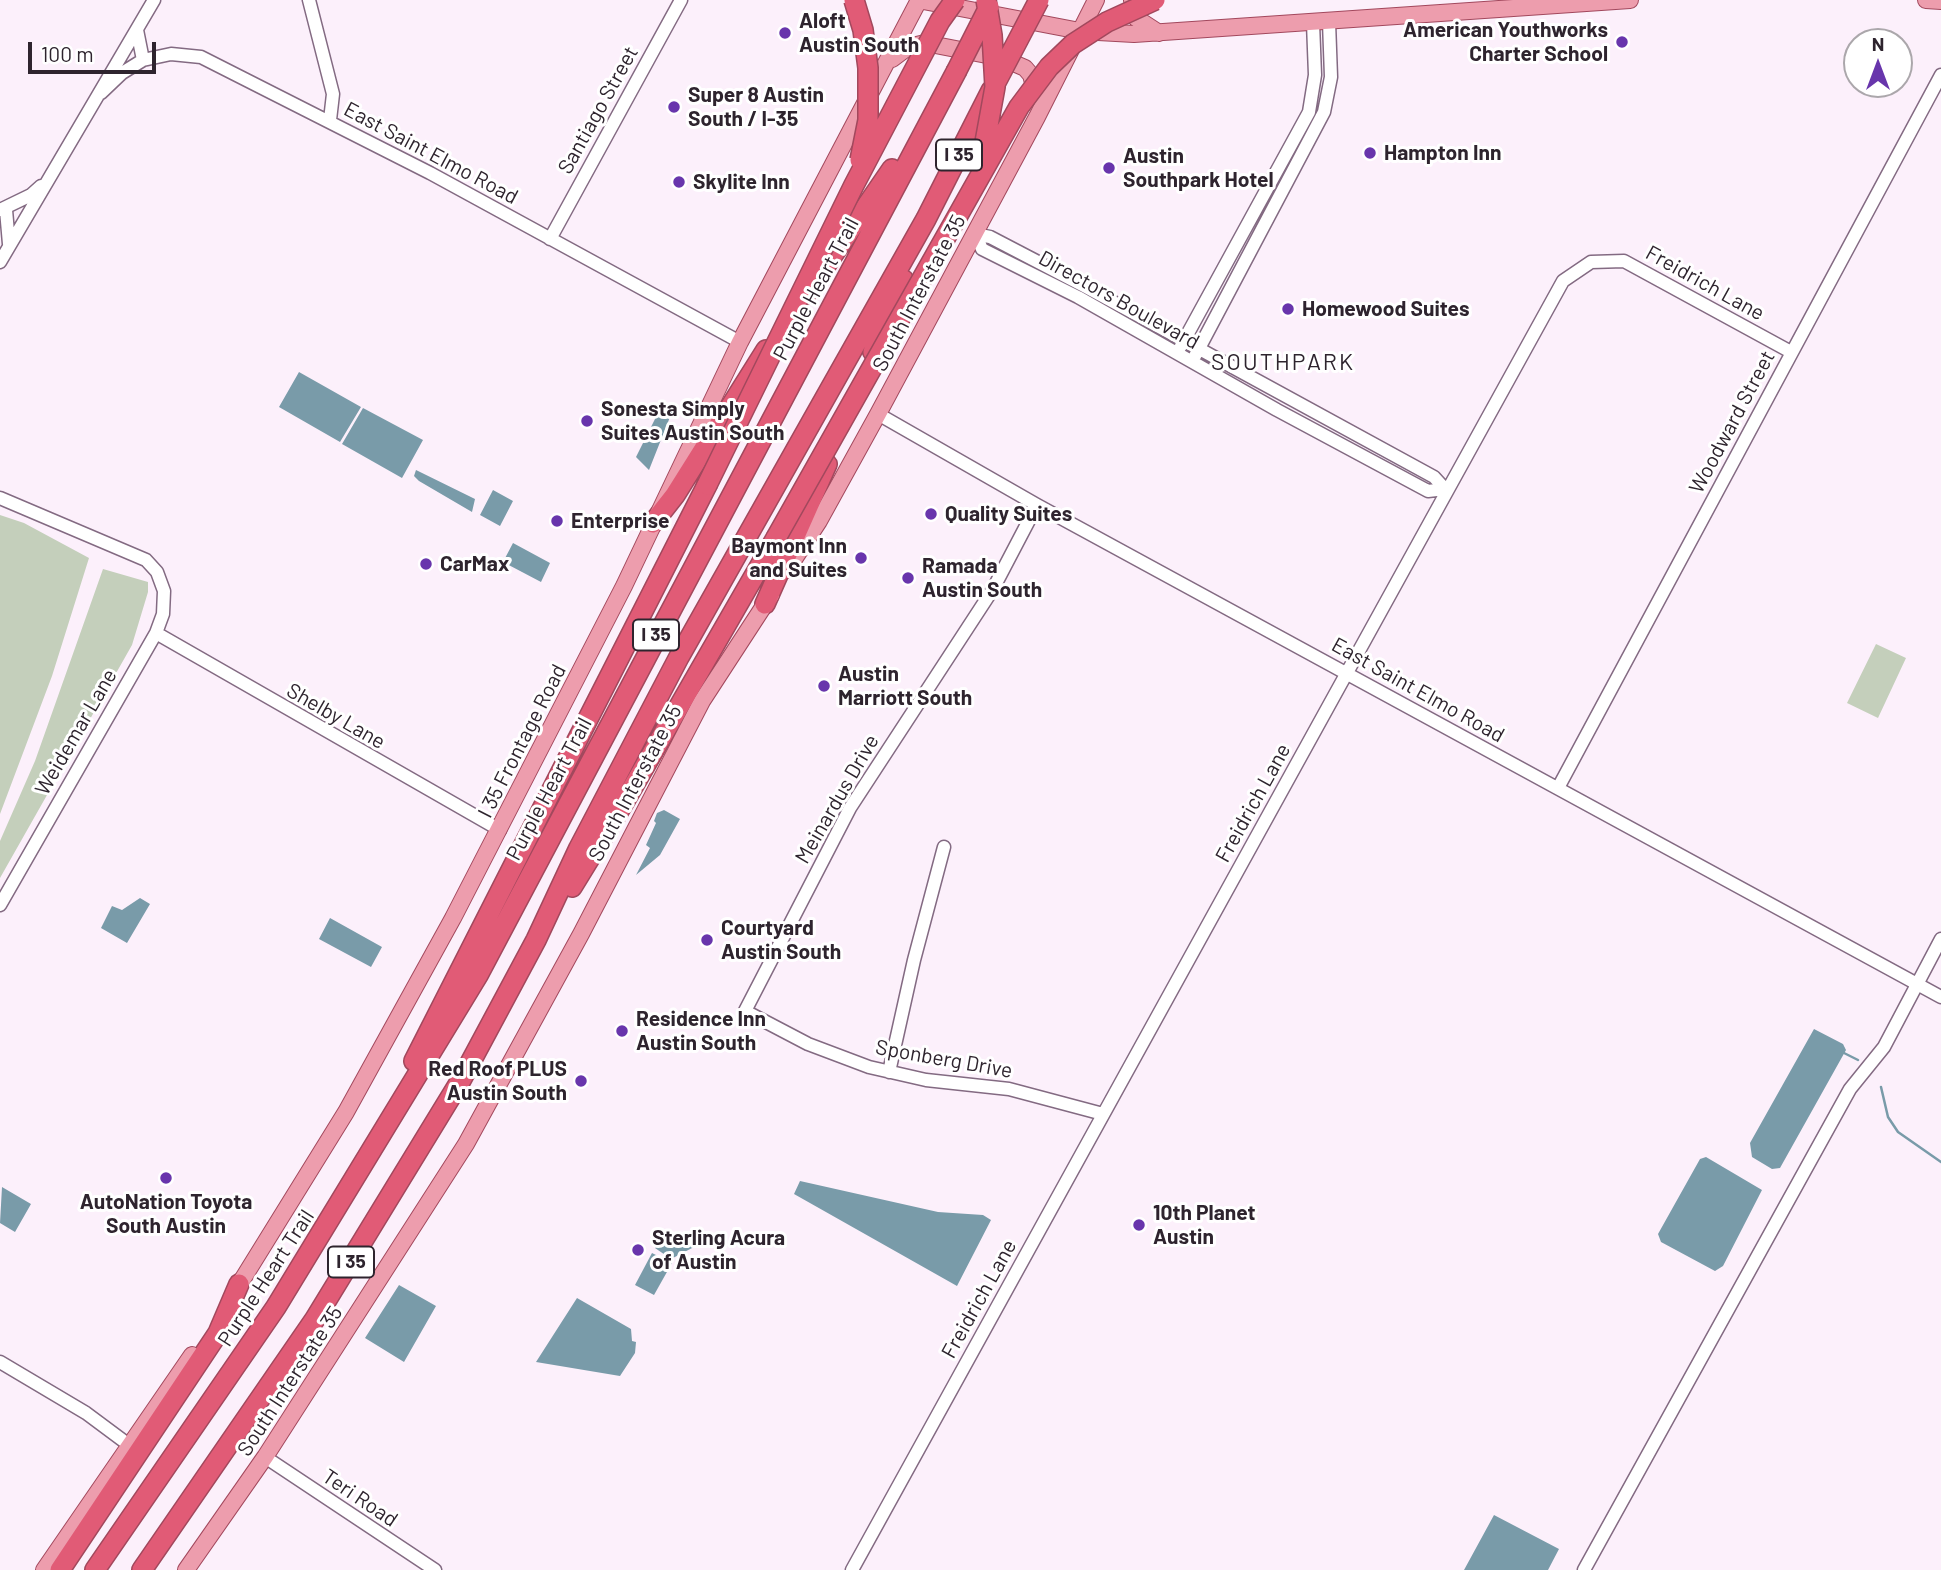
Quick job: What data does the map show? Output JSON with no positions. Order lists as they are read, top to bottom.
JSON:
{
  "streets": {
    "highway": ["I 35", "Purple Heart Trail"],
    "main road": ["South Interstate 35", "I 35 Frontage Road"],
    "street": [
      "Santiago Street",
      "East Saint Elmo Road",
      "Freidrich Lane",
      "Directors Boulevard",
      "Woodward Street",
      "Shelby Lane",
      "Weidemar Lane",
      "Meinardus Drive",
      "Sponberg Drive",
      "Teri Road"
    ]
  },
  "crossings": [
    ["Santiago Street", "East Saint Elmo Road"],
    ["East Saint Elmo Road", "Freidrich Lane"],
    ["East Saint Elmo Road", "South Interstate 35"],
    ["East Saint Elmo Road", "Woodward Street"],
    ["East Saint Elmo Road", "Meinardus Drive"],
    ["Freidrich Lane", "Directors Boulevard"],
    ["Freidrich Lane", "Woodward Street"],
    ["Freidrich Lane", "Sponberg Drive"],
    ["South Interstate 35", "Directors Boulevard"],
    ["South Interstate 35", "Teri Road"],
    ["Shelby Lane", "Weidemar Lane"],
    ["Shelby Lane", "I 35 Frontage Road"],
    ["Meinardus Drive", "Sponberg Drive"]
  ],
  "districts": ["SOUTHPARK"],
  "places": [
    "Aloft Austin South",
    "American Youthworks Charter School",
    "Super 8 Austin South / I-35",
    "Hampton Inn",
    "Austin Southpark Hotel",
    "Skylite Inn",
    "Homewood Suites",
    "Sonesta Simply Suites Austin South",
    "Quality Suites",
    "Enterprise",
    "Baymont Inn and Suites",
    "CarMax",
    "Ramada Austin South",
    "Austin Marriott South",
    "Courtyard Austin South",
    "Residence Inn Austin South",
    "Red Roof PLUS Austin South",
    "AutoNation Toyota South Austin",
    "10th Planet Austin",
    "Sterling Acura of Austin"
  ],
  "scale_bar": "100 m",
  "north": "top"
}
